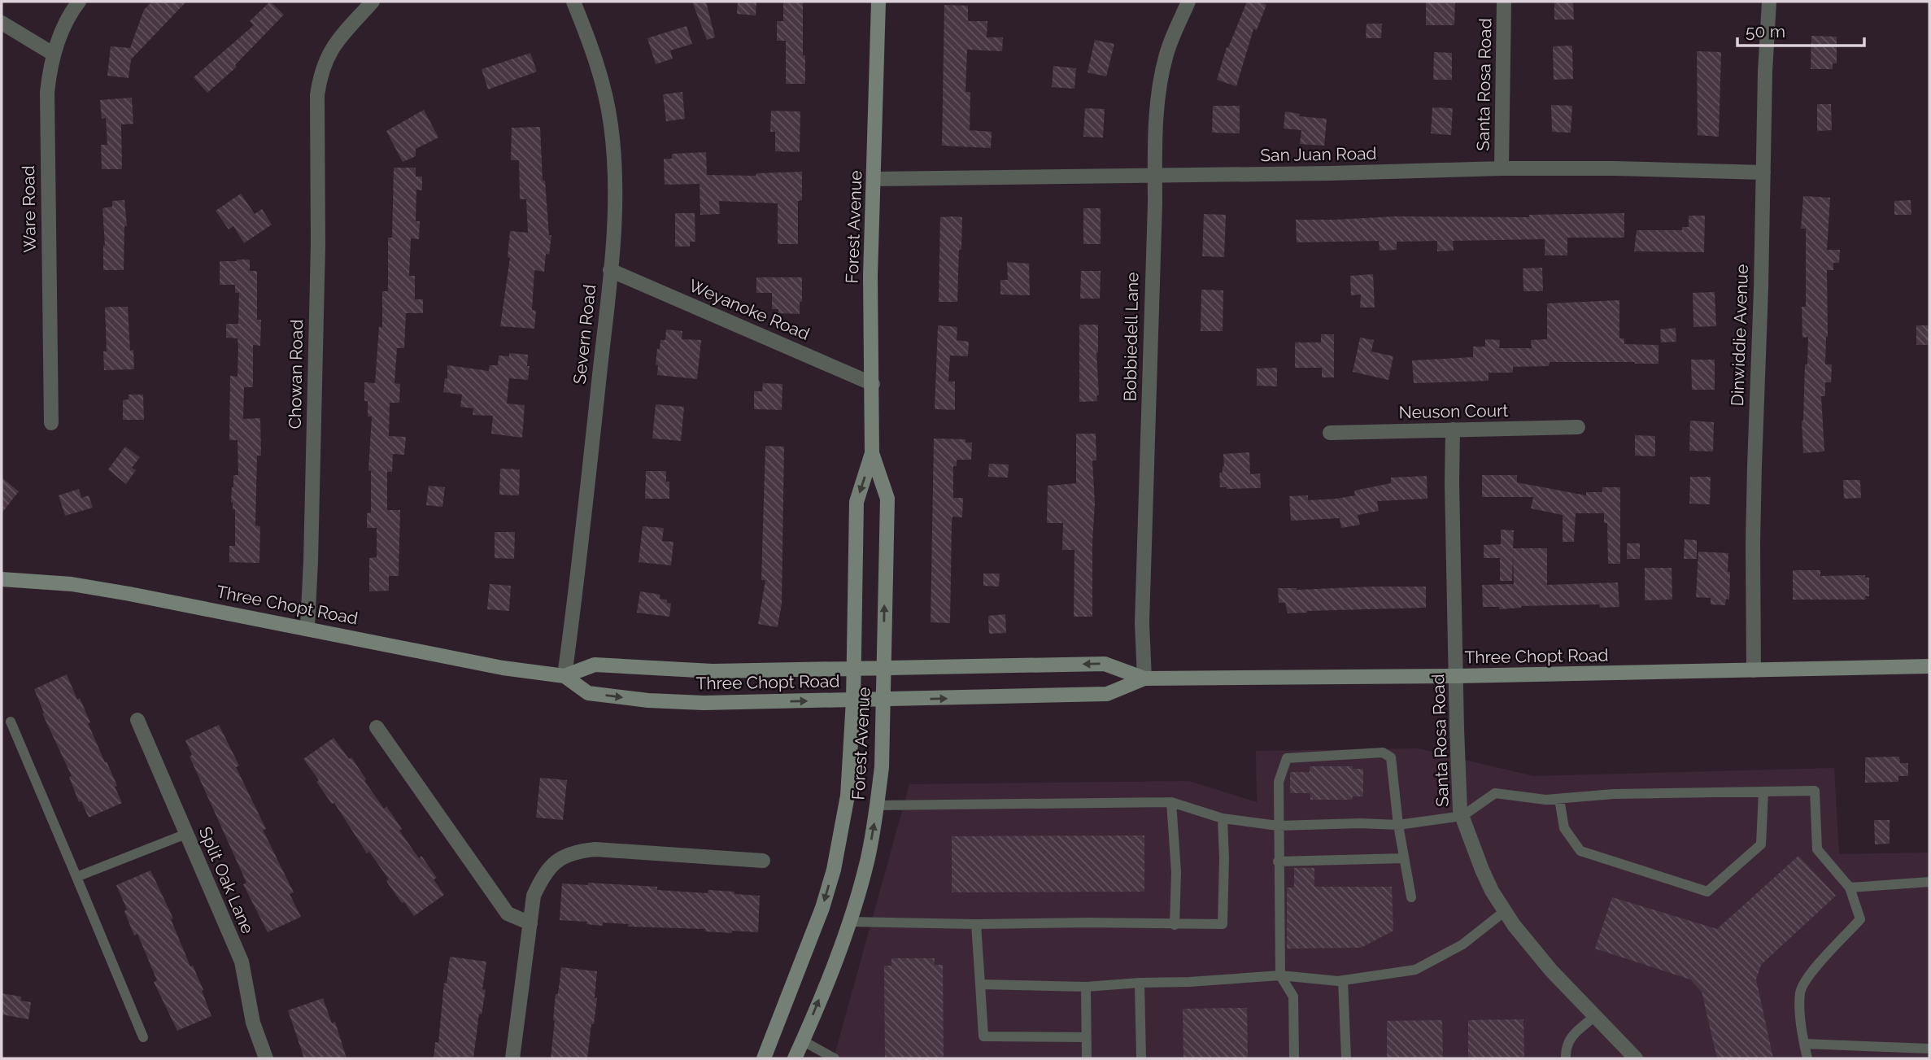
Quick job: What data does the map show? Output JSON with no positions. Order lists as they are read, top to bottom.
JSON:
{
  "streets": {
    "main road": ["Forest Avenue", "Three Chopt Road"],
    "street": [
      "Santa Rosa Road",
      "San Juan Road",
      "Ware Road",
      "Weyanoke Road",
      "Severn Road",
      "Dinwiddie Avenue",
      "Bobbiedell Lane",
      "Chowan Road",
      "Neuson Court",
      "Split Oak Lane"
    ]
  },
  "crossings": [
    ["Santa Rosa Road", "San Juan Road"],
    ["Santa Rosa Road", "Neuson Court"],
    ["Santa Rosa Road", "Three Chopt Road"],
    ["San Juan Road", "Forest Avenue"],
    ["San Juan Road", "Dinwiddie Avenue"],
    ["San Juan Road", "Bobbiedell Lane"],
    ["Forest Avenue", "Weyanoke Road"],
    ["Forest Avenue", "Three Chopt Road"],
    ["Weyanoke Road", "Severn Road"],
    ["Severn Road", "Three Chopt Road"],
    ["Dinwiddie Avenue", "Three Chopt Road"],
    ["Bobbiedell Lane", "Three Chopt Road"],
    ["Chowan Road", "Three Chopt Road"]
  ],
  "scale_bar": "50 m"
}
